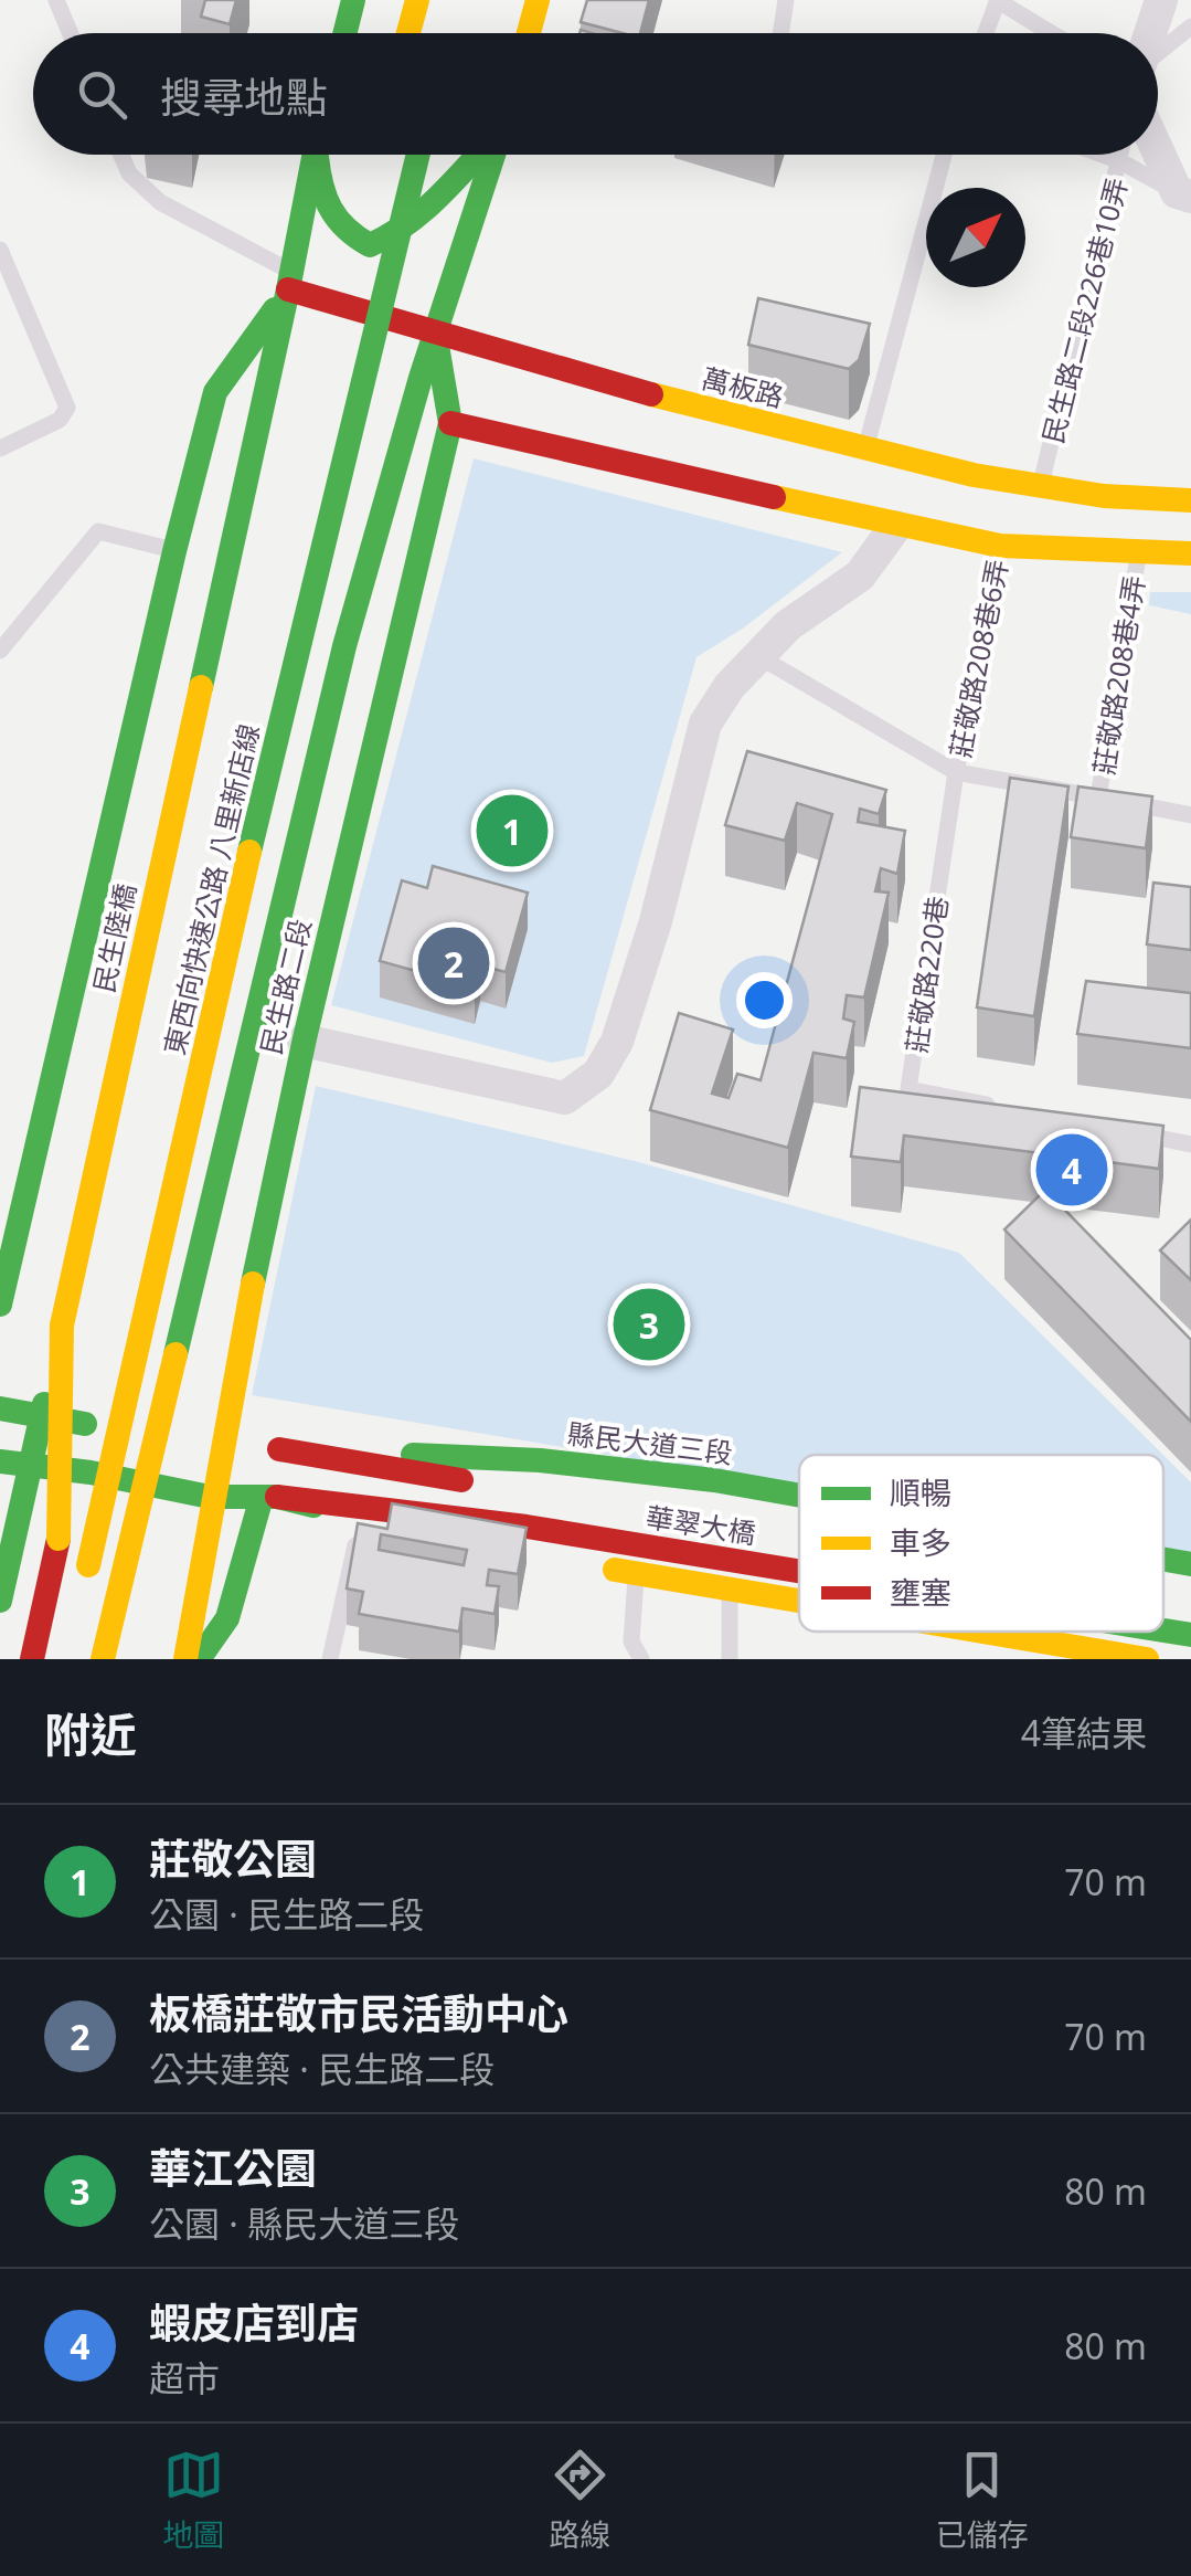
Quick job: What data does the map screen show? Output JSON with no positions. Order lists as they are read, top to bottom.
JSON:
{
  "streets": {
    "main road": [
      "萬板路",
      "東西向快速公路 八里新店線",
      "民生陸橋",
      "民生路二段",
      "縣民大道三段",
      "華翠大橋"
    ],
    "lane": [
      "民生路二段226巷10弄",
      "莊敬路208巷6弄",
      "莊敬路208巷4弄",
      "莊敬路220巷"
    ]
  },
  "crossings": [
    ["民生路二段226巷10弄", "萬板路"],
    ["萬板路", "民生陸橋"],
    ["萬板路", "民生路二段"],
    ["莊敬路208巷6弄", "莊敬路220巷"],
    ["東西向快速公路 八里新店線", "民生路二段"],
    ["民生路二段", "縣民大道三段"]
  ],
  "legend": ["順暢", "車多", "壅塞"],
  "north": "top right",
  "page": {
    "search": "搜尋地點",
    "pins": [
      "1",
      "2",
      "4",
      "3"
    ],
    "heading": ["附近", "4筆結果"],
    "list": [
      {
        "mark": "1",
        "name": "莊敬公園",
        "note": "公園 · 民生路二段",
        "value": "70 m"
      },
      {
        "mark": "2",
        "name": "板橋莊敬市民活動中心",
        "note": "公共建築 · 民生路二段",
        "value": "70 m"
      },
      {
        "mark": "3",
        "name": "華江公園",
        "note": "公園 · 縣民大道三段",
        "value": "80 m"
      },
      {
        "mark": "4",
        "name": "蝦皮店到店",
        "note": "超市",
        "value": "80 m"
      }
    ],
    "nav": ["地圖", "路線", "已儲存"]
  }
}
